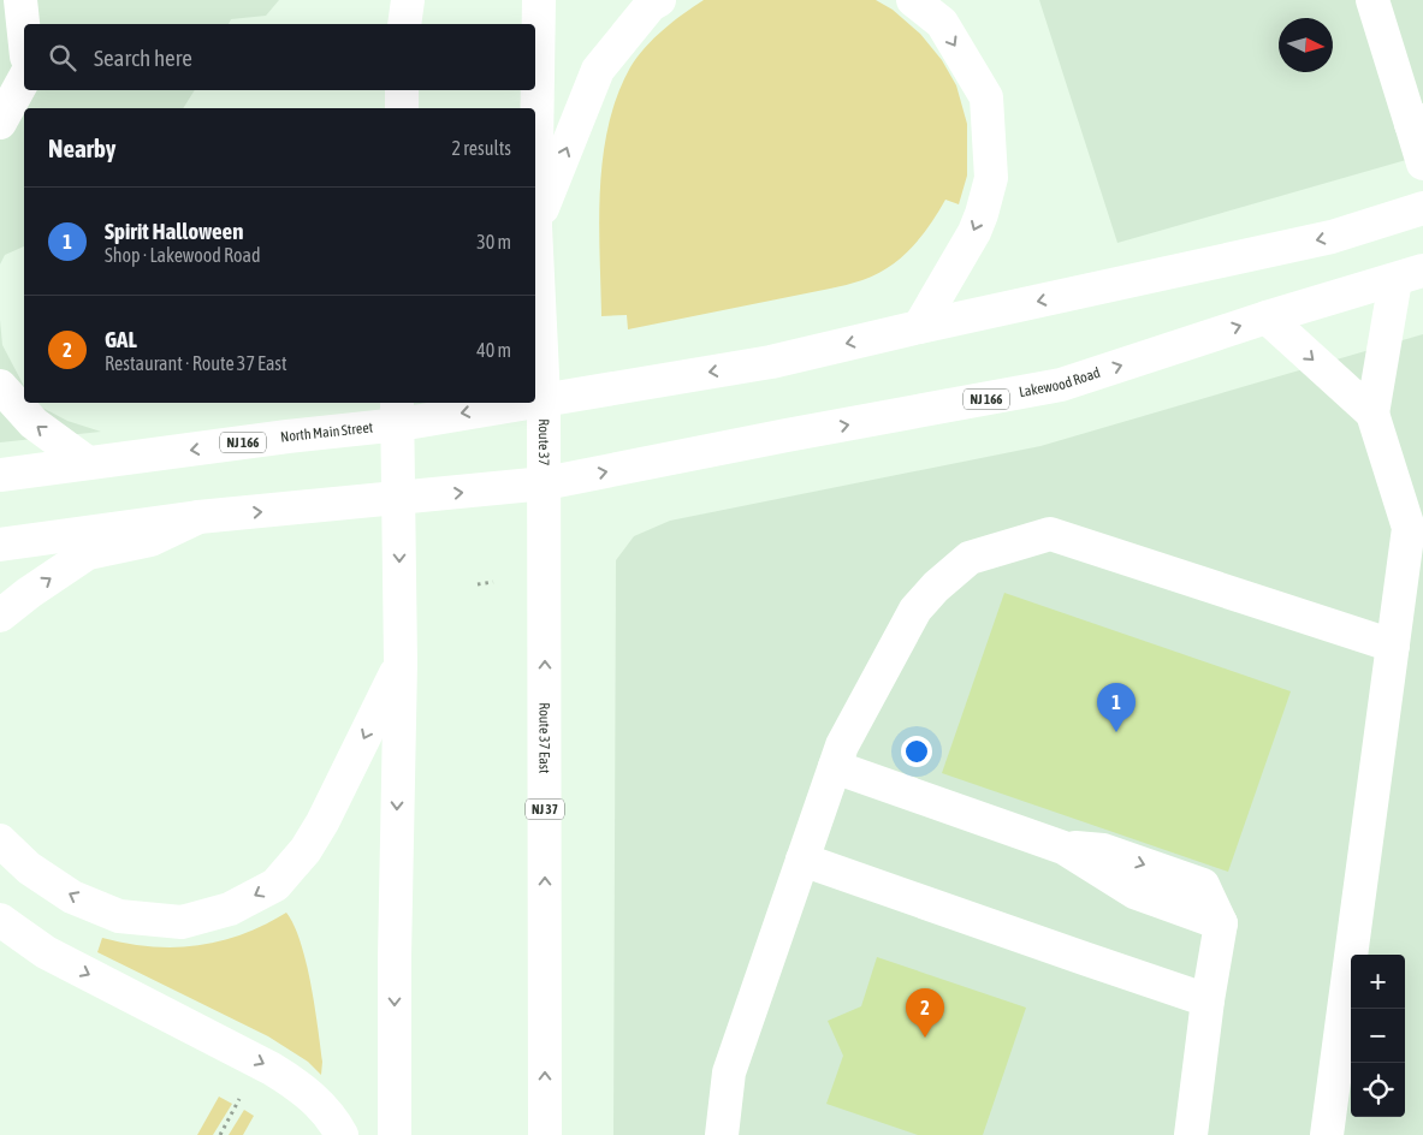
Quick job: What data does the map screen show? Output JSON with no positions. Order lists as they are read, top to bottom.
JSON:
{
  "streets": {
    "main road": [
      "Lakewood Road",
      "NJ 166",
      "North Main Street",
      "Route 37",
      "Route 37 East",
      "NJ 37"
    ]
  },
  "crossings": [
    ["Lakewood Road", "NJ 166"],
    ["Lakewood Road", "Route 37"],
    ["Lakewood Road", "Route 37 East"],
    ["NJ 166", "North Main Street"],
    ["NJ 166", "Route 37"],
    ["NJ 166", "Route 37 East"],
    ["NJ 166", "NJ 37"],
    ["North Main Street", "Route 37"],
    ["North Main Street", "NJ 37"],
    ["Route 37", "Route 37 East"],
    ["Route 37", "NJ 37"]
  ],
  "north": "right",
  "page": {
    "search": "Search here",
    "heading": ["Nearby", "2 results"],
    "list": [
      {
        "mark": "1",
        "name": "Spirit Halloween",
        "note": "Shop · Lakewood Road",
        "value": "30 m"
      },
      {
        "mark": "2",
        "name": "GAL",
        "note": "Restaurant · Route 37 East",
        "value": "40 m"
      }
    ],
    "pins": ["1", "2"],
    "map_buttons": ["+", "−"]
  }
}
